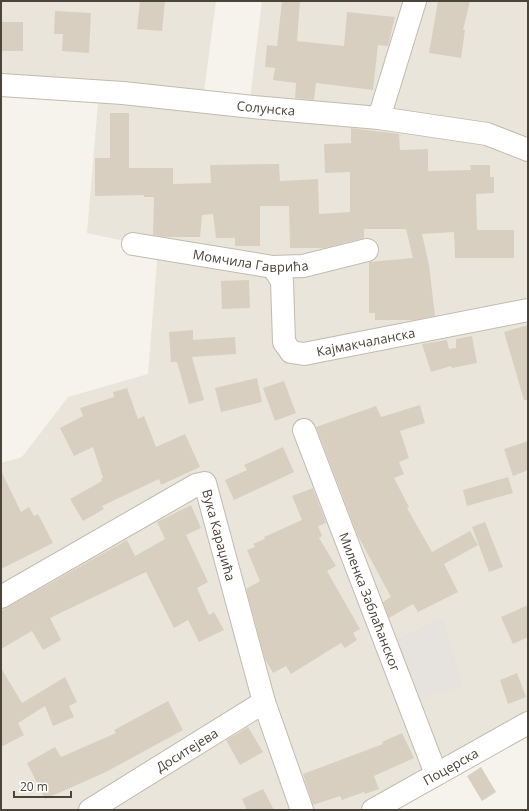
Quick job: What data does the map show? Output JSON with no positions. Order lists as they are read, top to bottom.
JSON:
{
  "streets": {
    "street": [
      "Солунска",
      "Момчила Гаврића",
      "Кајмакчаланска",
      "Вука Караџића",
      "Миленка Заблаћанског",
      "Доситејева",
      "Поцерска"
    ]
  },
  "crossings": [
    ["Момчила Гаврића", "Кајмакчаланска"],
    ["Вука Караџића", "Доситејева"],
    ["Миленка Заблаћанског", "Поцерска"]
  ],
  "scale_bar": "20 m"
}
